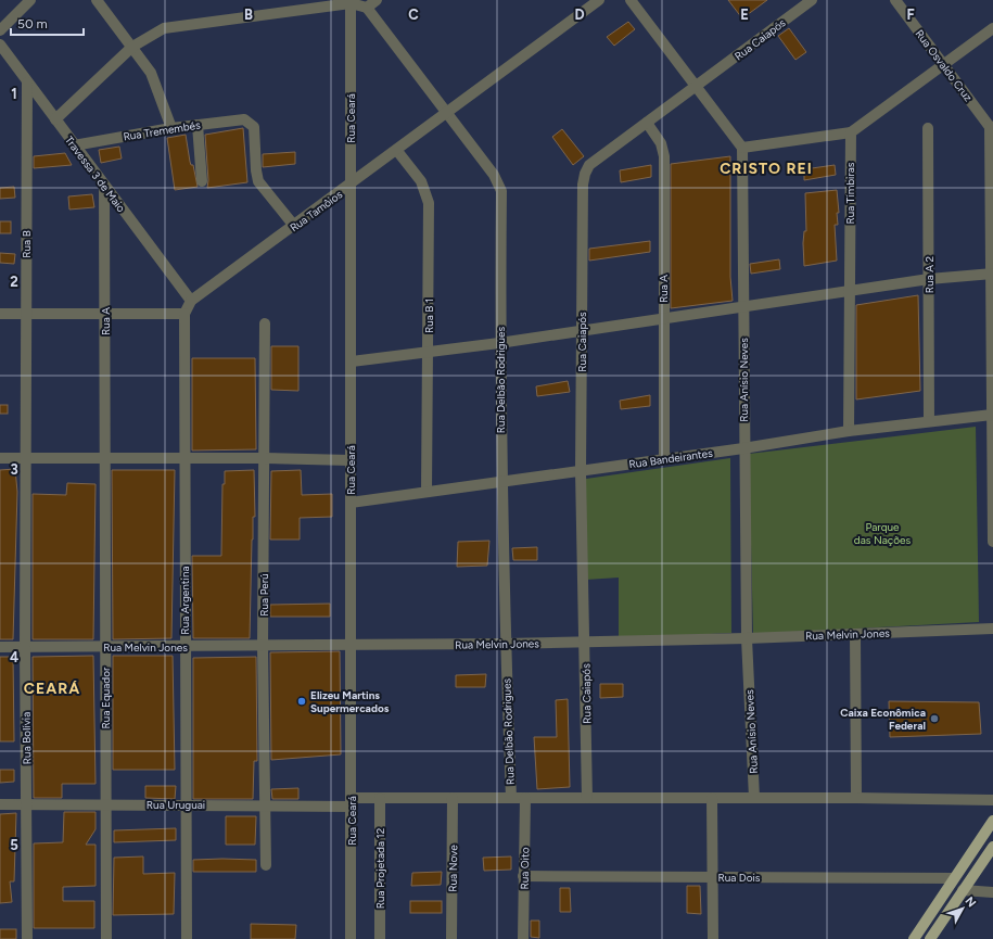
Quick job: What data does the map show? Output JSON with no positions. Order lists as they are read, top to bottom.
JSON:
{
  "streets": {
    "street": [
      "Rua Caiapós",
      "Rua Osvaldo Cruz",
      "Rua Ceará",
      "Rua Tremembés",
      "Travessa 3 de Maio",
      "Rua Timbiras",
      "Rua Tamôios",
      "Rua B",
      "Rua A 2",
      "Rua A",
      "Rua B 1",
      "Rua Delbão Rodrigues",
      "Rua Anísio Neves",
      "Rua Bandeirantes",
      "Rua Perú",
      "Rua Argentina",
      "Rua Melvin Jones",
      "Rua Equador",
      "Rua Bolívia",
      "Rua Uruguai",
      "Rua Projetada 12",
      "Rua Nove",
      "Rua Oito",
      "Rua Dois"
    ]
  },
  "crossings": [
    ["Rua Caiapós", "Rua A"],
    ["Rua Caiapós", "Rua Bandeirantes"],
    ["Rua Caiapós", "Rua Melvin Jones"],
    ["Rua Caiapós", "Rua Uruguai"],
    ["Rua Ceará", "Rua Tamôios"],
    ["Rua Ceará", "Rua Bandeirantes"],
    ["Rua Ceará", "Rua Melvin Jones"],
    ["Rua Ceará", "Rua Uruguai"],
    ["Rua Tremembés", "Travessa 3 de Maio"],
    ["Rua Tremembés", "Rua Tamôios"],
    ["Travessa 3 de Maio", "Rua Tamôios"],
    ["Travessa 3 de Maio", "Rua B"],
    ["Travessa 3 de Maio", "Rua A"],
    ["Rua Timbiras", "Rua Bandeirantes"],
    ["Rua Tamôios", "Rua B 1"],
    ["Rua Tamôios", "Rua Delbão Rodrigues"],
    ["Rua Tamôios", "Rua Argentina"],
    ["Rua B", "Rua Bolívia"],
    ["Rua A 2", "Rua Bandeirantes"],
    ["Rua A", "Rua Bandeirantes"],
    ["Rua A", "Rua Equador"],
    ["Rua B 1", "Rua Bandeirantes"],
    ["Rua Delbão Rodrigues", "Rua Bandeirantes"],
    ["Rua Delbão Rodrigues", "Rua Melvin Jones"],
    ["Rua Delbão Rodrigues", "Rua Uruguai"],
    ["Rua Anísio Neves", "Rua Bandeirantes"],
    ["Rua Anísio Neves", "Rua Melvin Jones"],
    ["Rua Anísio Neves", "Rua Uruguai"],
    ["Rua Perú", "Rua Melvin Jones"],
    ["Rua Perú", "Rua Uruguai"],
    ["Rua Argentina", "Rua Melvin Jones"],
    ["Rua Argentina", "Rua Uruguai"],
    ["Rua Melvin Jones", "Rua Equador"],
    ["Rua Melvin Jones", "Rua Bolívia"],
    ["Rua Equador", "Rua Uruguai"],
    ["Rua Bolívia", "Rua Uruguai"],
    ["Rua Uruguai", "Rua Projetada 12"],
    ["Rua Uruguai", "Rua Nove"],
    ["Rua Uruguai", "Rua Oito"],
    ["Rua Oito", "Rua Dois"]
  ],
  "districts": ["CRISTO REI", "CEARÁ"],
  "parks": ["Parque das Nações"],
  "places": ["Elizeu Martins Supermercados", "Caixa Econômica Federal"],
  "scale_bar": "50 m",
  "north": "top right",
  "grid": {
    "columns": [
      "B",
      "C",
      "D",
      "E",
      "F"
    ],
    "rows": [
      "1",
      "2",
      "3",
      "4",
      "5"
    ]
  }
}
